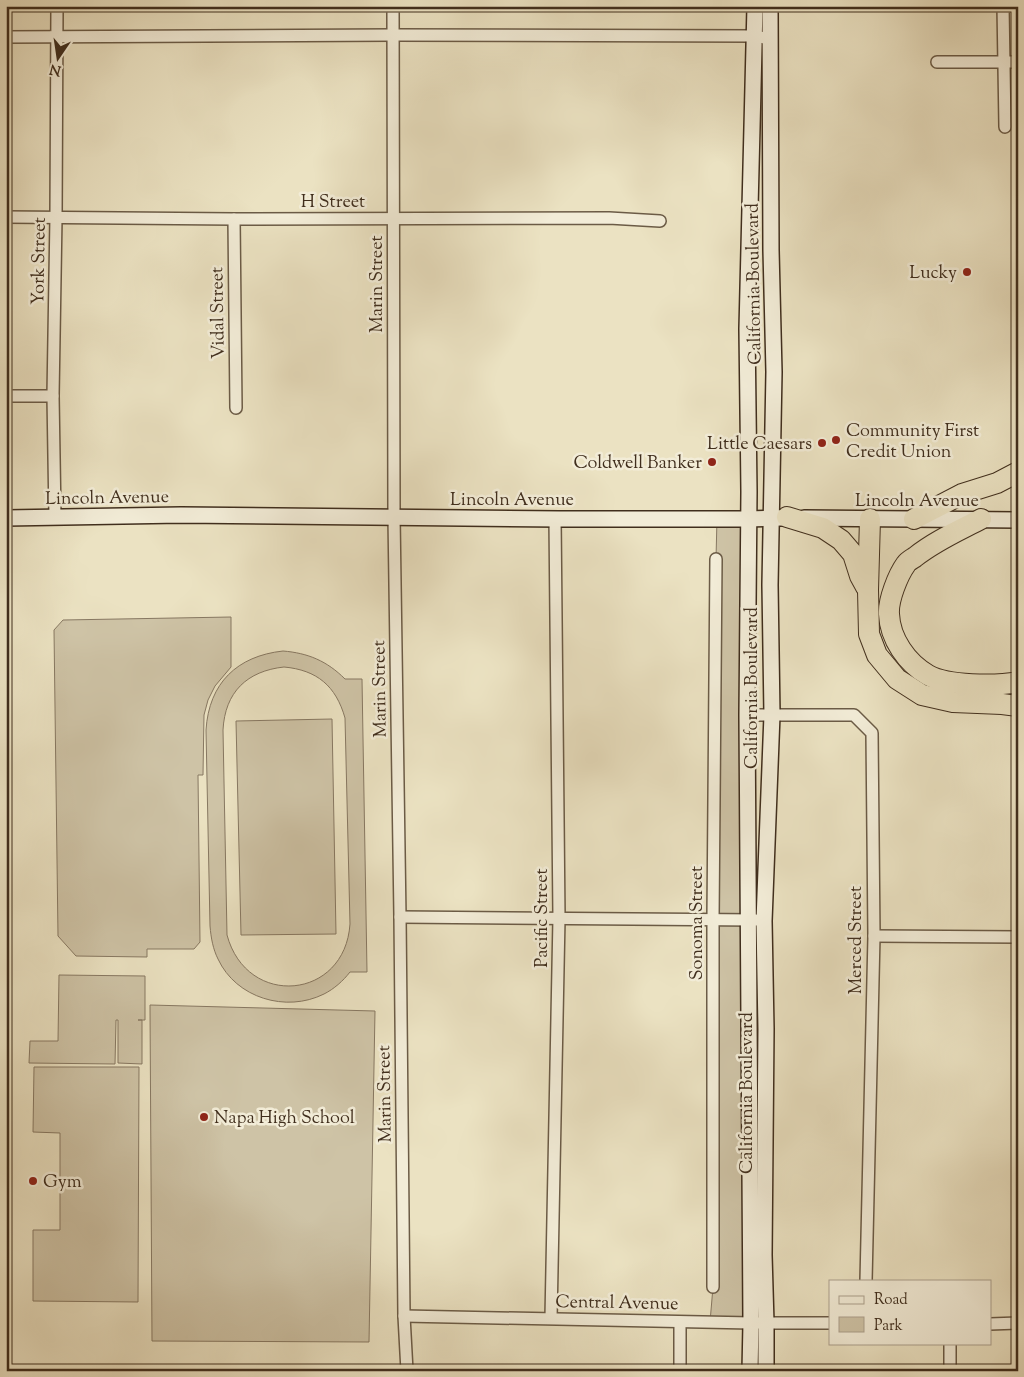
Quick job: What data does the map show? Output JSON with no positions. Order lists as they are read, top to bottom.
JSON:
{
  "streets": {
    "street": [
      "H Street",
      "York Street",
      "Marin Street",
      "California Boulevard",
      "Vidal Street",
      "Lincoln Avenue",
      "Pacific Street",
      "Sonoma Street",
      "Merced Street",
      "Central Avenue"
    ]
  },
  "crossings": [
    ["H Street", "York Street"],
    ["H Street", "Marin Street"],
    ["H Street", "Vidal Street"],
    ["York Street", "Lincoln Avenue"],
    ["Marin Street", "Lincoln Avenue"],
    ["Marin Street", "Central Avenue"],
    ["California Boulevard", "Lincoln Avenue"],
    ["California Boulevard", "Merced Street"],
    ["California Boulevard", "Central Avenue"],
    ["Lincoln Avenue", "Pacific Street"],
    ["Pacific Street", "Central Avenue"]
  ],
  "places": [
    "Lucky",
    "Community First Credit Union",
    "Little Caesars",
    "Coldwell Banker",
    "Napa High School",
    "Gym"
  ],
  "legend": ["Road", "Park"],
  "north": "bottom"
}
